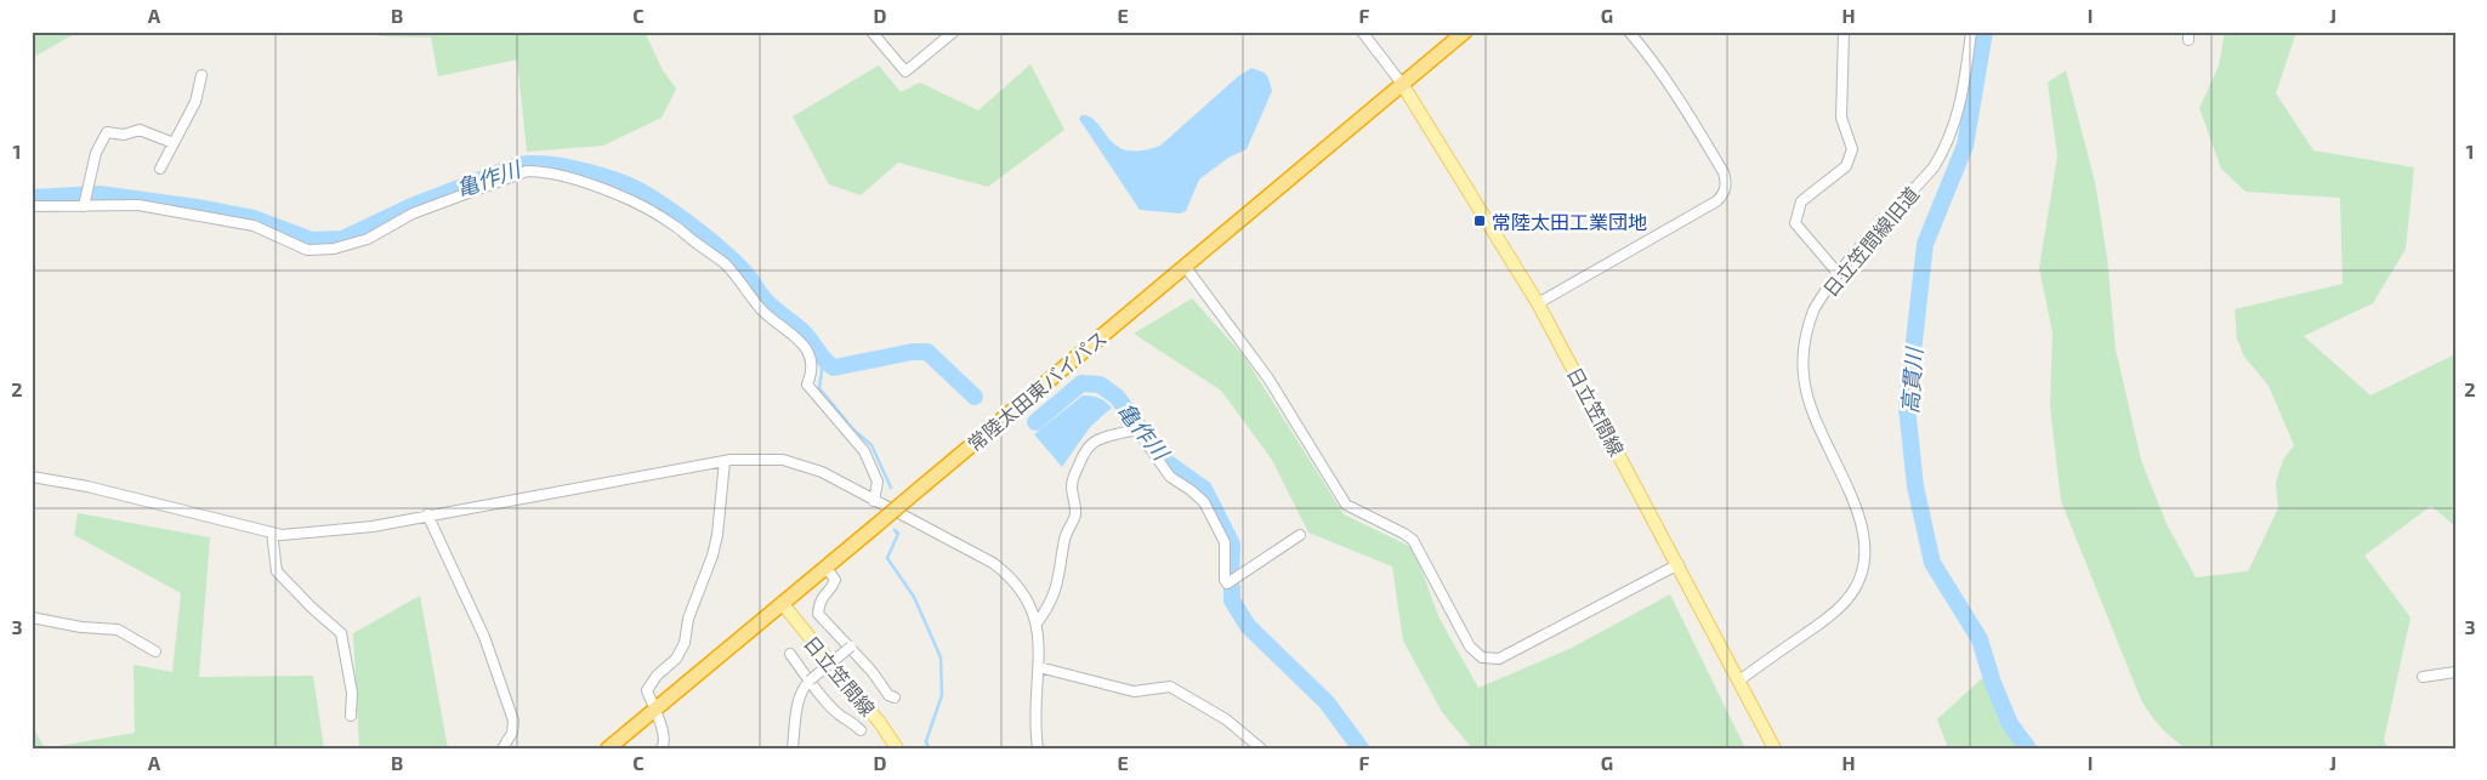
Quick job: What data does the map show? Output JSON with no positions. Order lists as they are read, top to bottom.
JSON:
{
  "streets": {
    "highway": ["常陸太田東バイパス"],
    "main road": ["日立笠間線"],
    "street": ["日立笠間線旧道"]
  },
  "crossings": [
    ["日立笠間線旧道", "日立笠間線"],
    ["常陸太田東バイパス", "日立笠間線"]
  ],
  "water": ["亀作川", "高貫川"],
  "places": {
    "transit": ["常陸太田工業団地"]
  },
  "grid": {
    "columns": [
      "A",
      "B",
      "C",
      "D",
      "E",
      "F",
      "G",
      "H",
      "I",
      "J"
    ],
    "rows": ["1", "2", "3"]
  }
}
